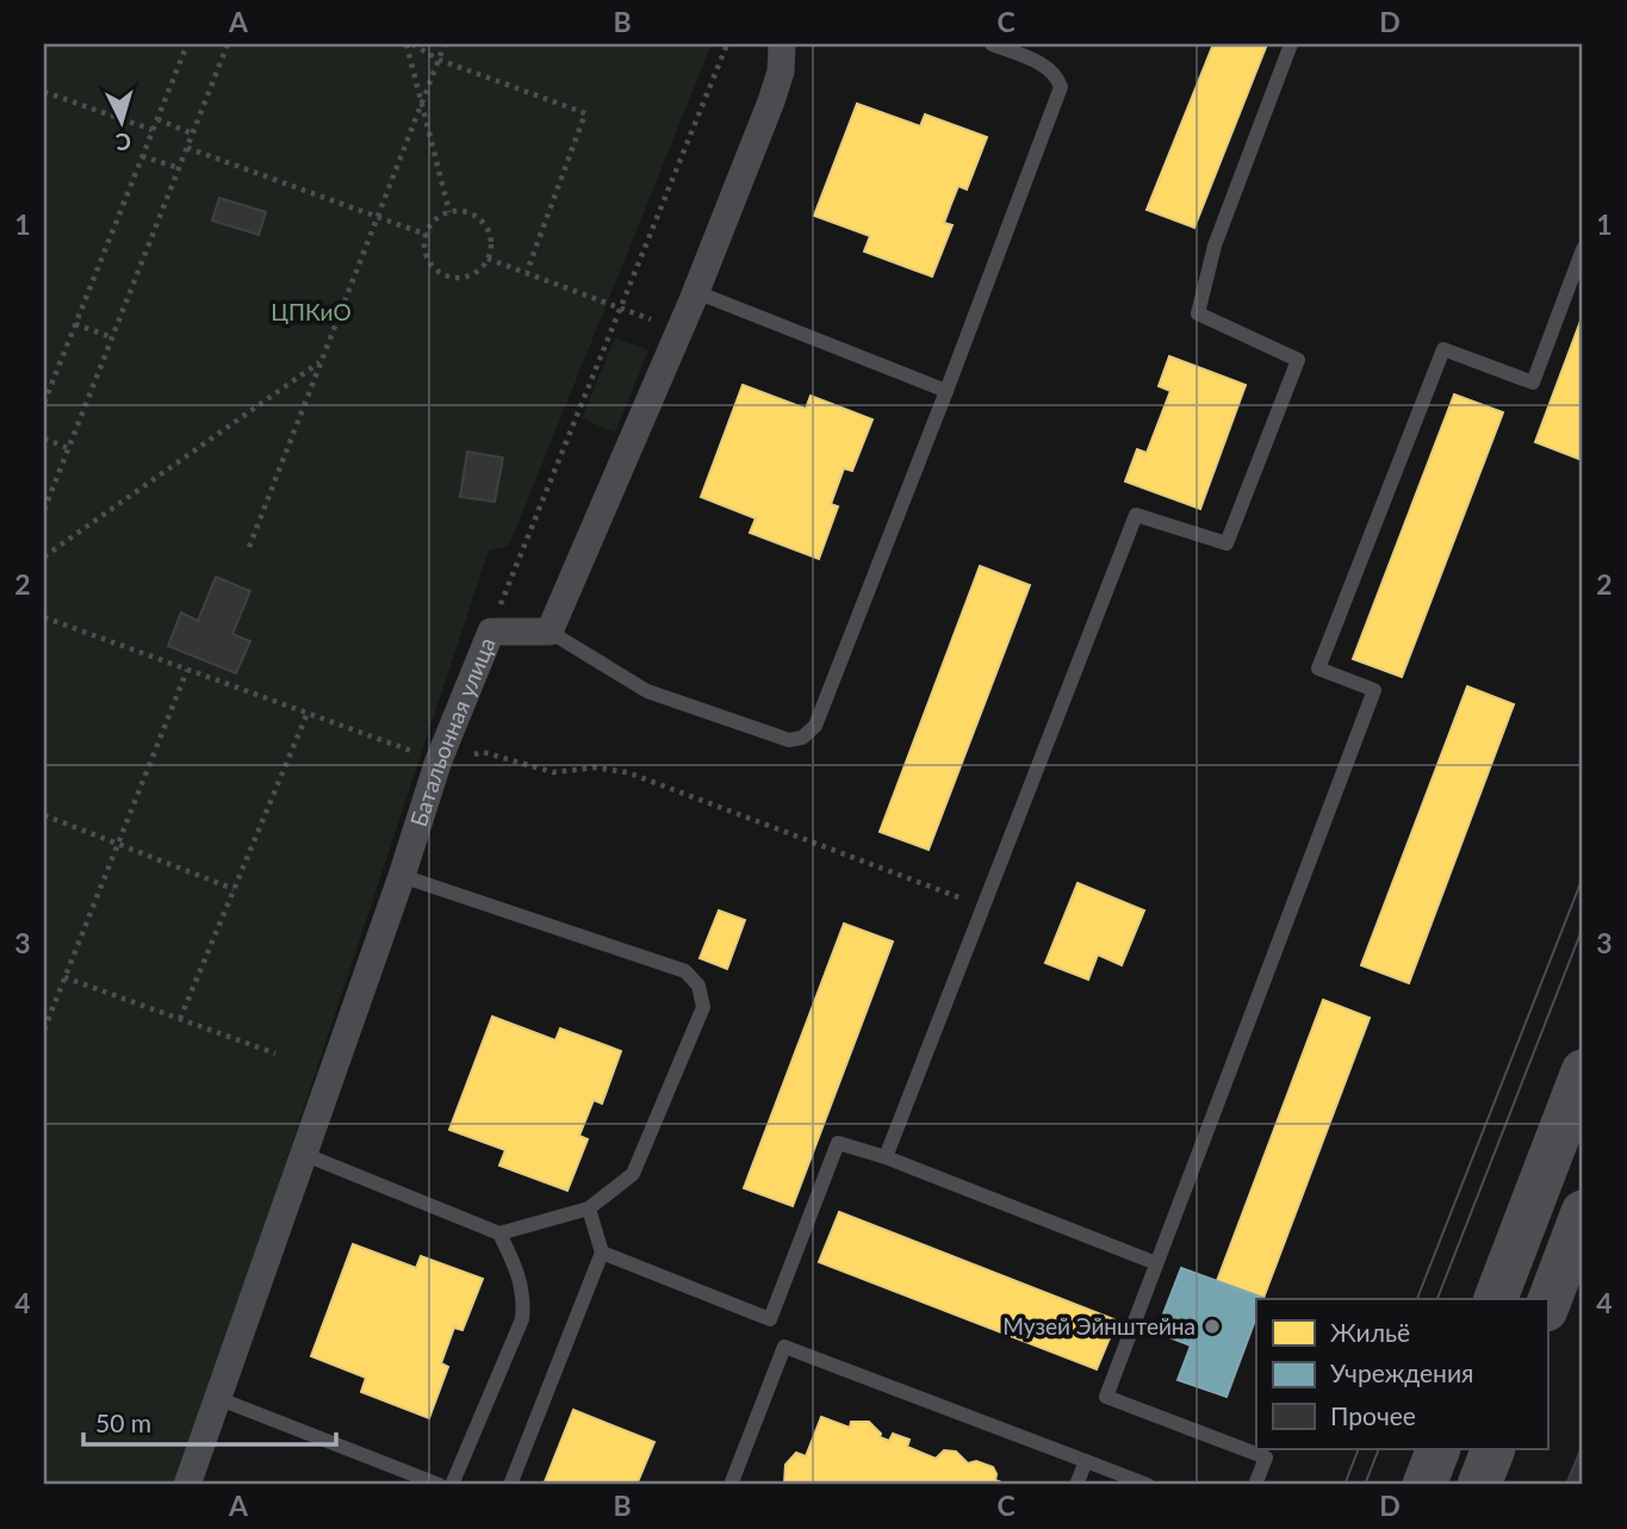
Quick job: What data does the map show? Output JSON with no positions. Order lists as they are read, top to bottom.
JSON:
{
  "streets": {
    "street": ["Батальонная улица"]
  },
  "parks": ["ЦПКиО"],
  "places": ["Музей Эйнштейна"],
  "legend": ["Жильё", "Учреждения", "Прочее"],
  "scale_bar": "50 m",
  "north": "bottom",
  "grid": {
    "columns": [
      "A",
      "B",
      "C",
      "D"
    ],
    "rows": [
      "1",
      "2",
      "3",
      "4"
    ]
  }
}
